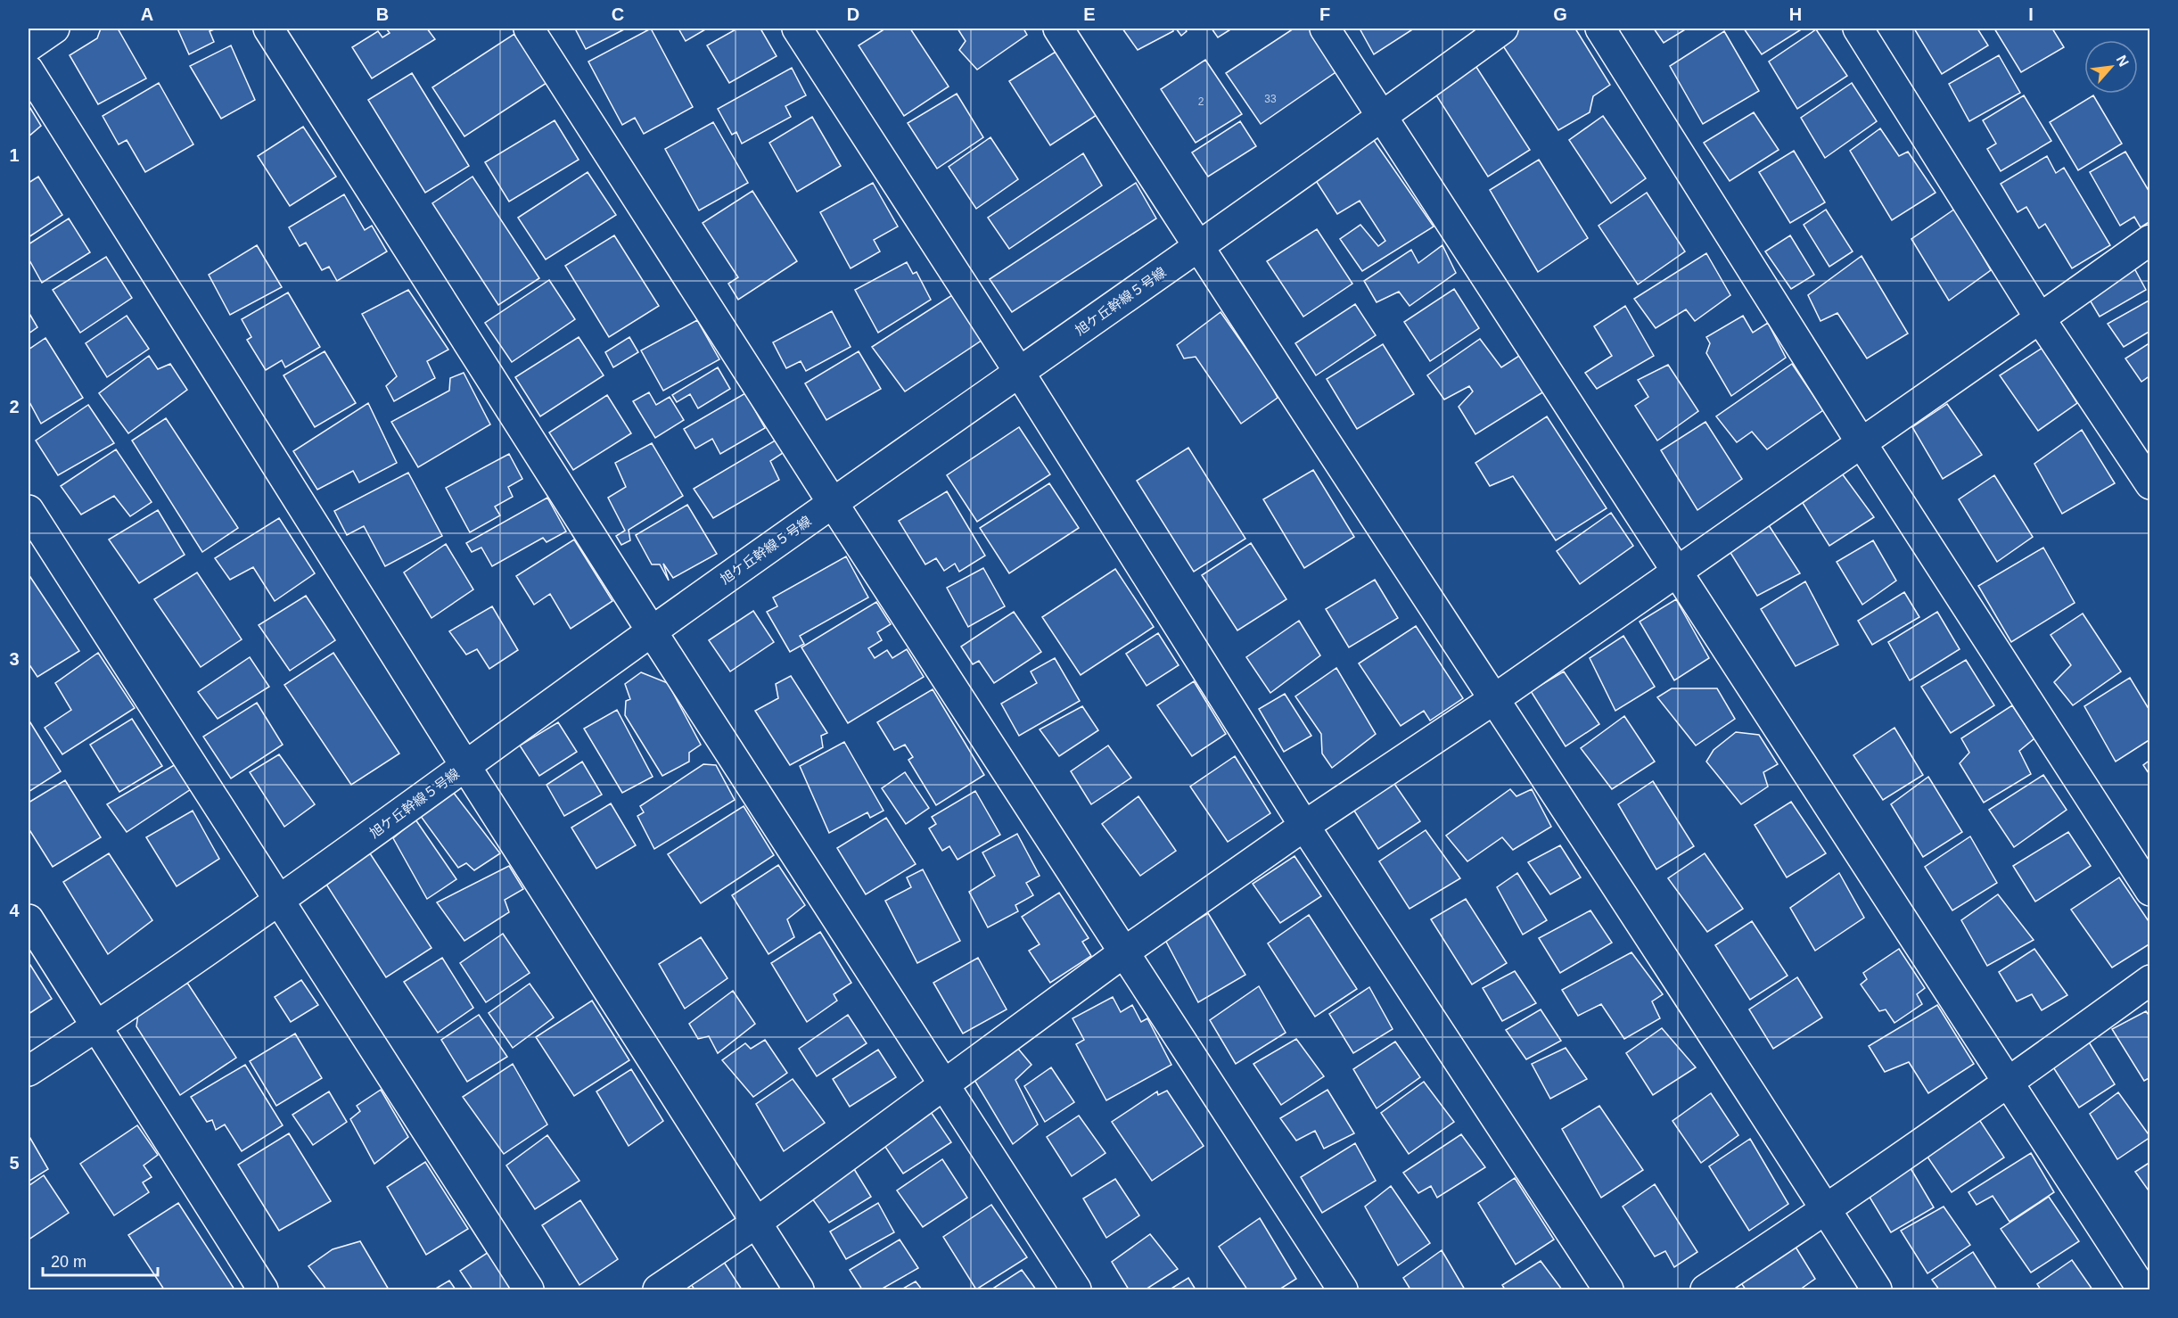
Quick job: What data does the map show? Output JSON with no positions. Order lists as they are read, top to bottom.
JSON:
{
  "streets": {
    "street": ["旭ケ丘幹線５号線"]
  },
  "house_numbers": ["33", "2"],
  "scale_bar": "20 m",
  "north": "top right",
  "grid": {
    "columns": [
      "A",
      "B",
      "C",
      "D",
      "E",
      "F",
      "G",
      "H",
      "I"
    ],
    "rows": [
      "1",
      "2",
      "3",
      "4",
      "5"
    ]
  }
}
